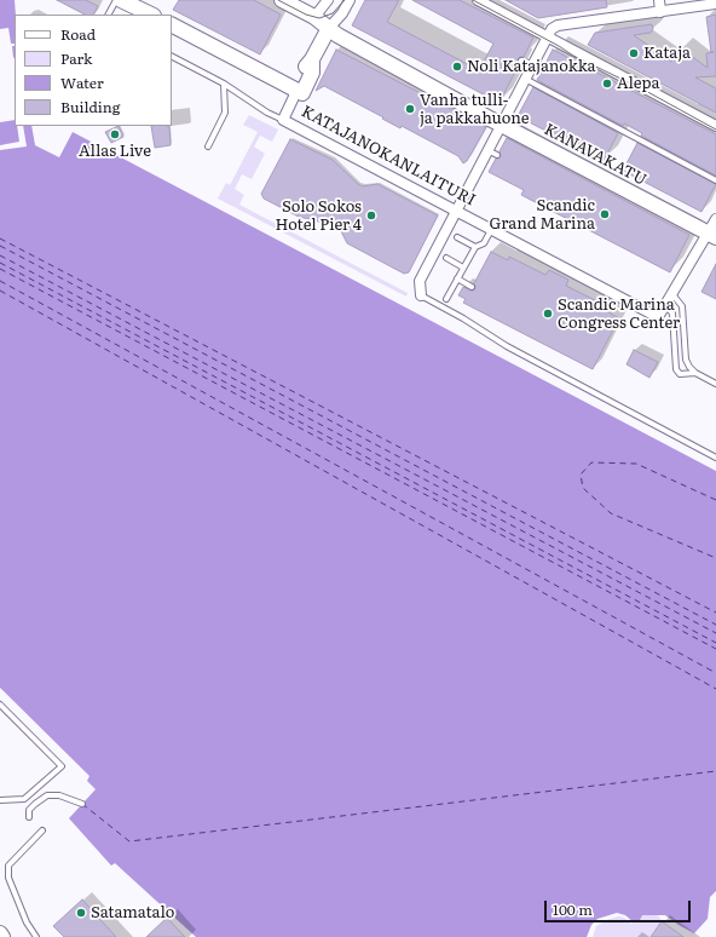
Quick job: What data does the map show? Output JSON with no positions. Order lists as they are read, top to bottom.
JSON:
{
  "streets": {
    "main road": ["KANAVAKATU", "KATAJANOKANLAITURI"]
  },
  "places": [
    "Kataja",
    "Noli Katajanokka",
    "Alepa",
    "Vanha tulli- ja pakkahuone",
    "Allas Live",
    "Scandic Grand Marina",
    "Solo Sokos Hotel Pier 4",
    "Scandic Marina Congress Center",
    "Satamatalo"
  ],
  "legend": [
    "Road",
    "Park",
    "Water",
    "Building"
  ],
  "scale_bar": "100 m"
}
